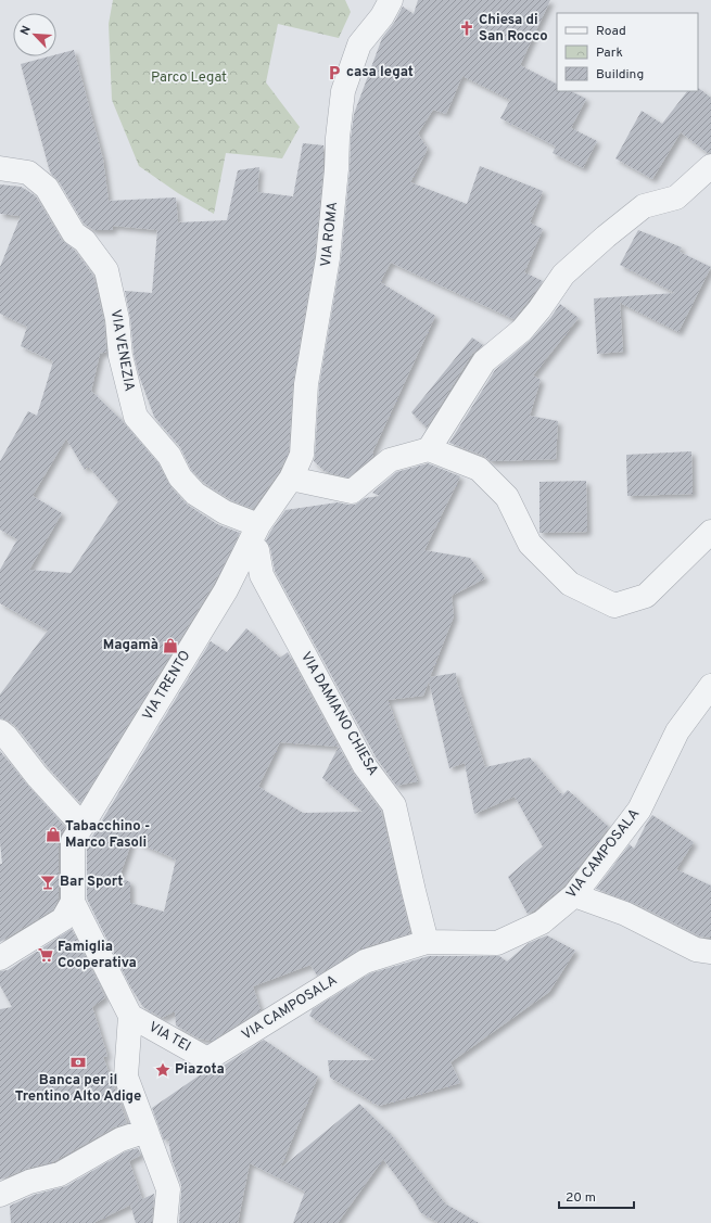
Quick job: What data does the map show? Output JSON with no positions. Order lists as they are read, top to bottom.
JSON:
{
  "streets": {
    "street": [
      "VIA ROMA",
      "VIA VENEZIA",
      "VIA TRENTO",
      "VIA DAMIANO CHIESA",
      "VIA CAMPOSALA",
      "VIA TEI"
    ]
  },
  "crossings": [
    ["VIA ROMA", "VIA TRENTO"],
    ["VIA VENEZIA", "VIA TRENTO"],
    ["VIA VENEZIA", "VIA DAMIANO CHIESA"],
    ["VIA TRENTO", "VIA DAMIANO CHIESA"],
    ["VIA DAMIANO CHIESA", "VIA CAMPOSALA"],
    ["VIA CAMPOSALA", "VIA TEI"]
  ],
  "parks": ["Parco Legat"],
  "places": {
    "church": ["Chiesa di San Rocco"],
    "parking": ["casa legat"],
    "shop": ["Magamà", "Tabacchino - Marco Fasoli"],
    "bar": ["Bar Sport"],
    "supermarket": ["Famiglia Cooperativa"],
    "bank": ["Banca per il Trentino Alto Adige"],
    "place": ["Piazota"]
  },
  "legend": ["Road", "Park", "Building"],
  "scale_bar": "20 m",
  "north": "top left"
}
